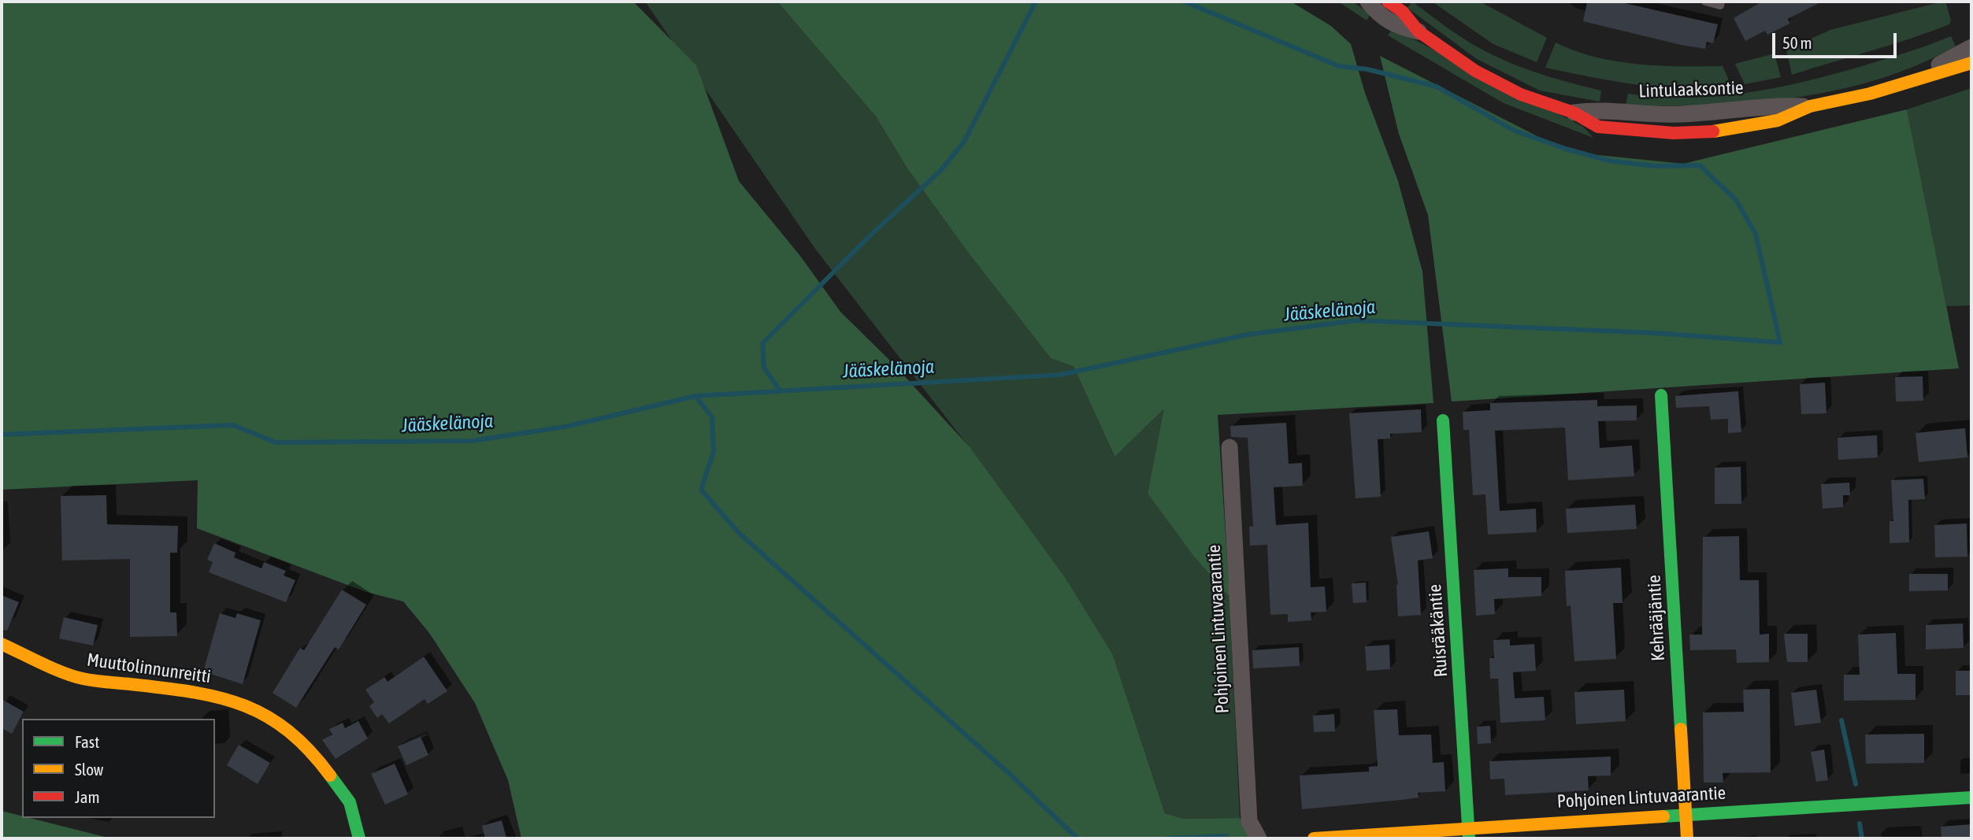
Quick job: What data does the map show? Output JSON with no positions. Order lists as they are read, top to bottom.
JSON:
{
  "streets": {
    "street": [
      "Lintulaaksontie",
      "Kehrääjäntie",
      "Pohjoinen Lintuvaarantie",
      "Ruisrääkäntie",
      "Muuttolinnunreitti"
    ]
  },
  "crossings": [
    ["Kehrääjäntie", "Pohjoinen Lintuvaarantie"],
    ["Pohjoinen Lintuvaarantie", "Ruisrääkäntie"]
  ],
  "water": ["Jääskelänoja"],
  "legend": ["Fast", "Slow", "Jam"],
  "scale_bar": "50 m"
}
